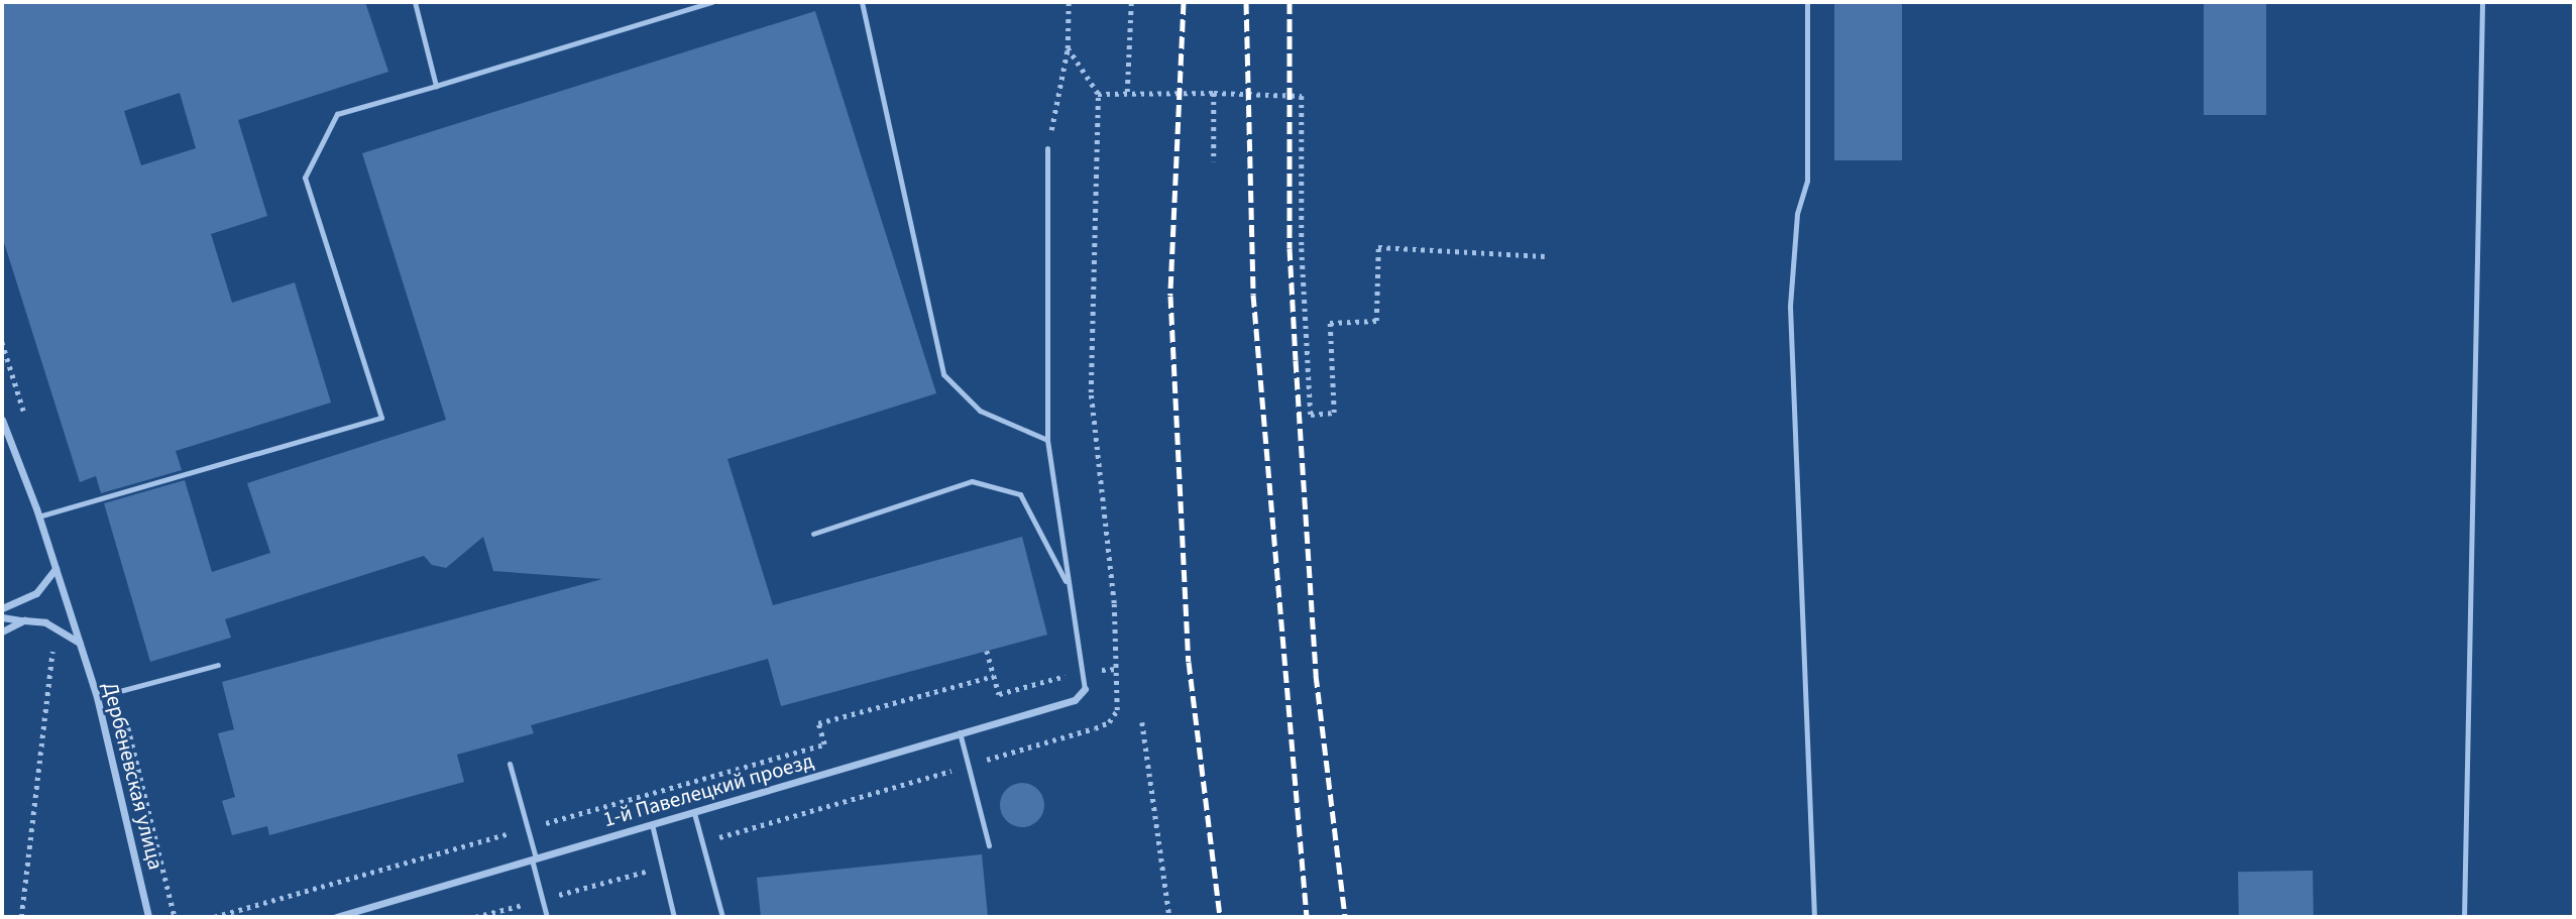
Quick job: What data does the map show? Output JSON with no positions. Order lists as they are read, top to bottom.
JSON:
{
  "streets": {
    "street": ["Дербеневская улица", "1-й Павелецкий проезд"]
  }
}
